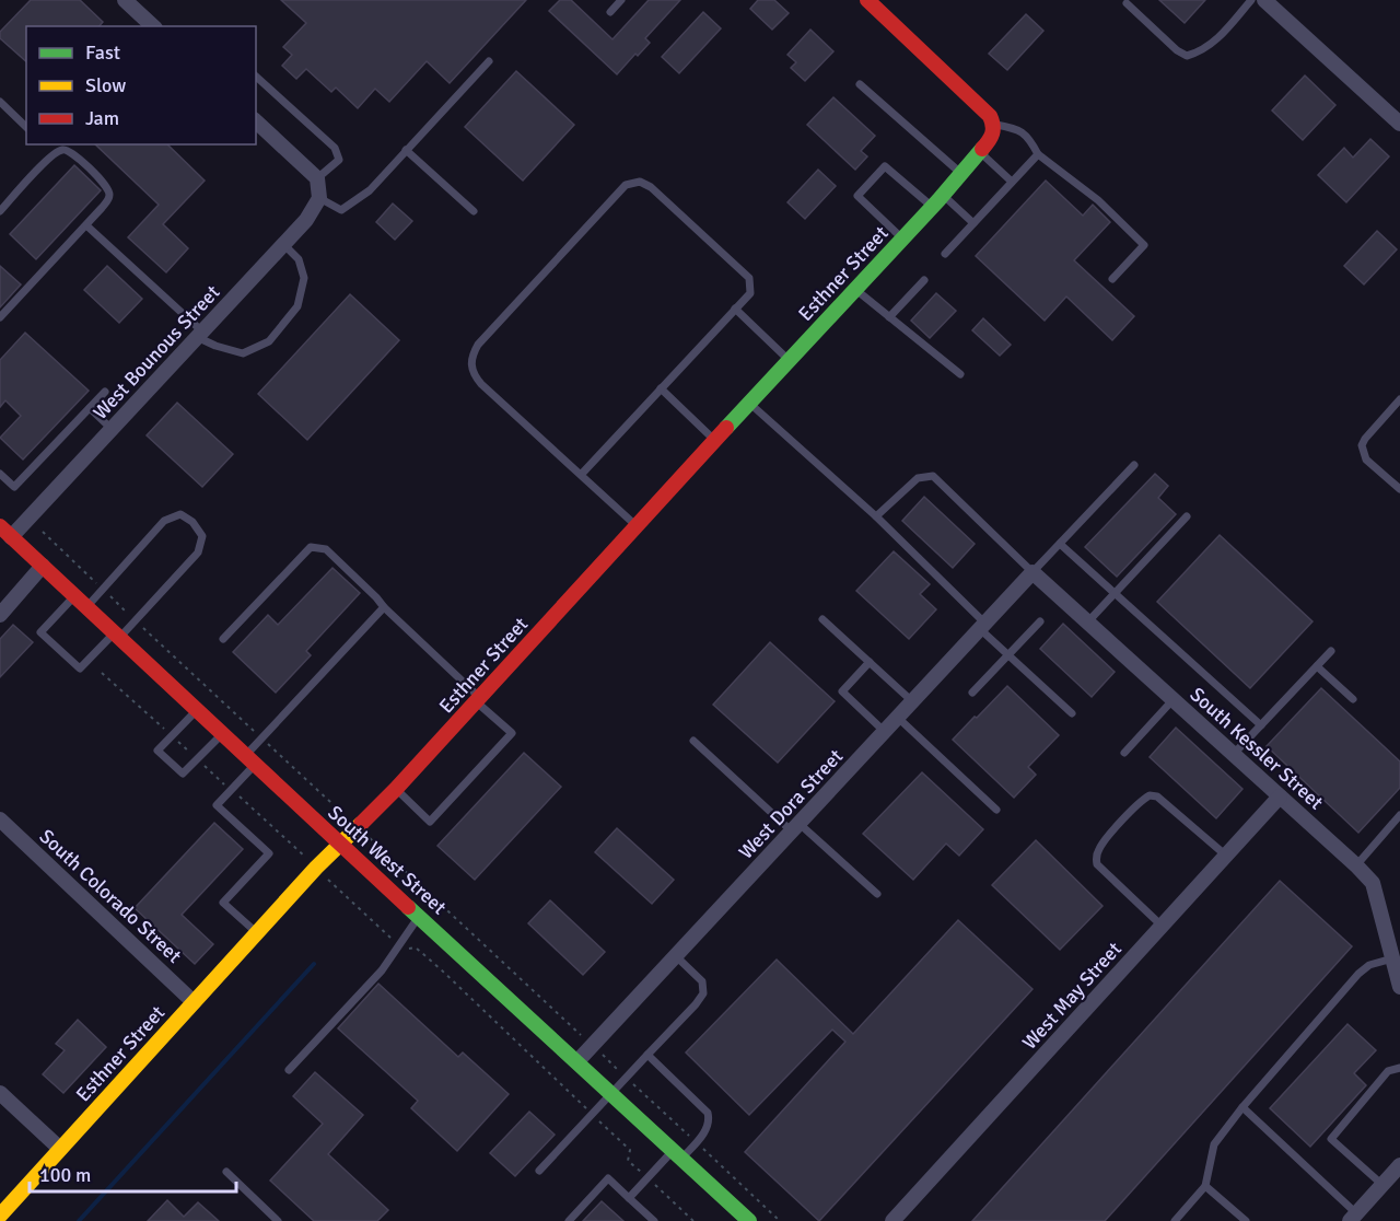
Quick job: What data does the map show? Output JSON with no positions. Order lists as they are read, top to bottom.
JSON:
{
  "streets": {
    "street": [
      "Esthner Street",
      "West Bounous Street",
      "South Kessler Street",
      "West Dora Street",
      "South West Street",
      "South Colorado Street",
      "West May Street"
    ]
  },
  "crossings": [
    ["Esthner Street", "South West Street"],
    ["Esthner Street", "South Colorado Street"],
    ["West Bounous Street", "South West Street"],
    ["South Kessler Street", "West Dora Street"],
    ["South Kessler Street", "West May Street"],
    ["West Dora Street", "South West Street"]
  ],
  "legend": ["Fast", "Slow", "Jam"],
  "scale_bar": "100 m"
}
